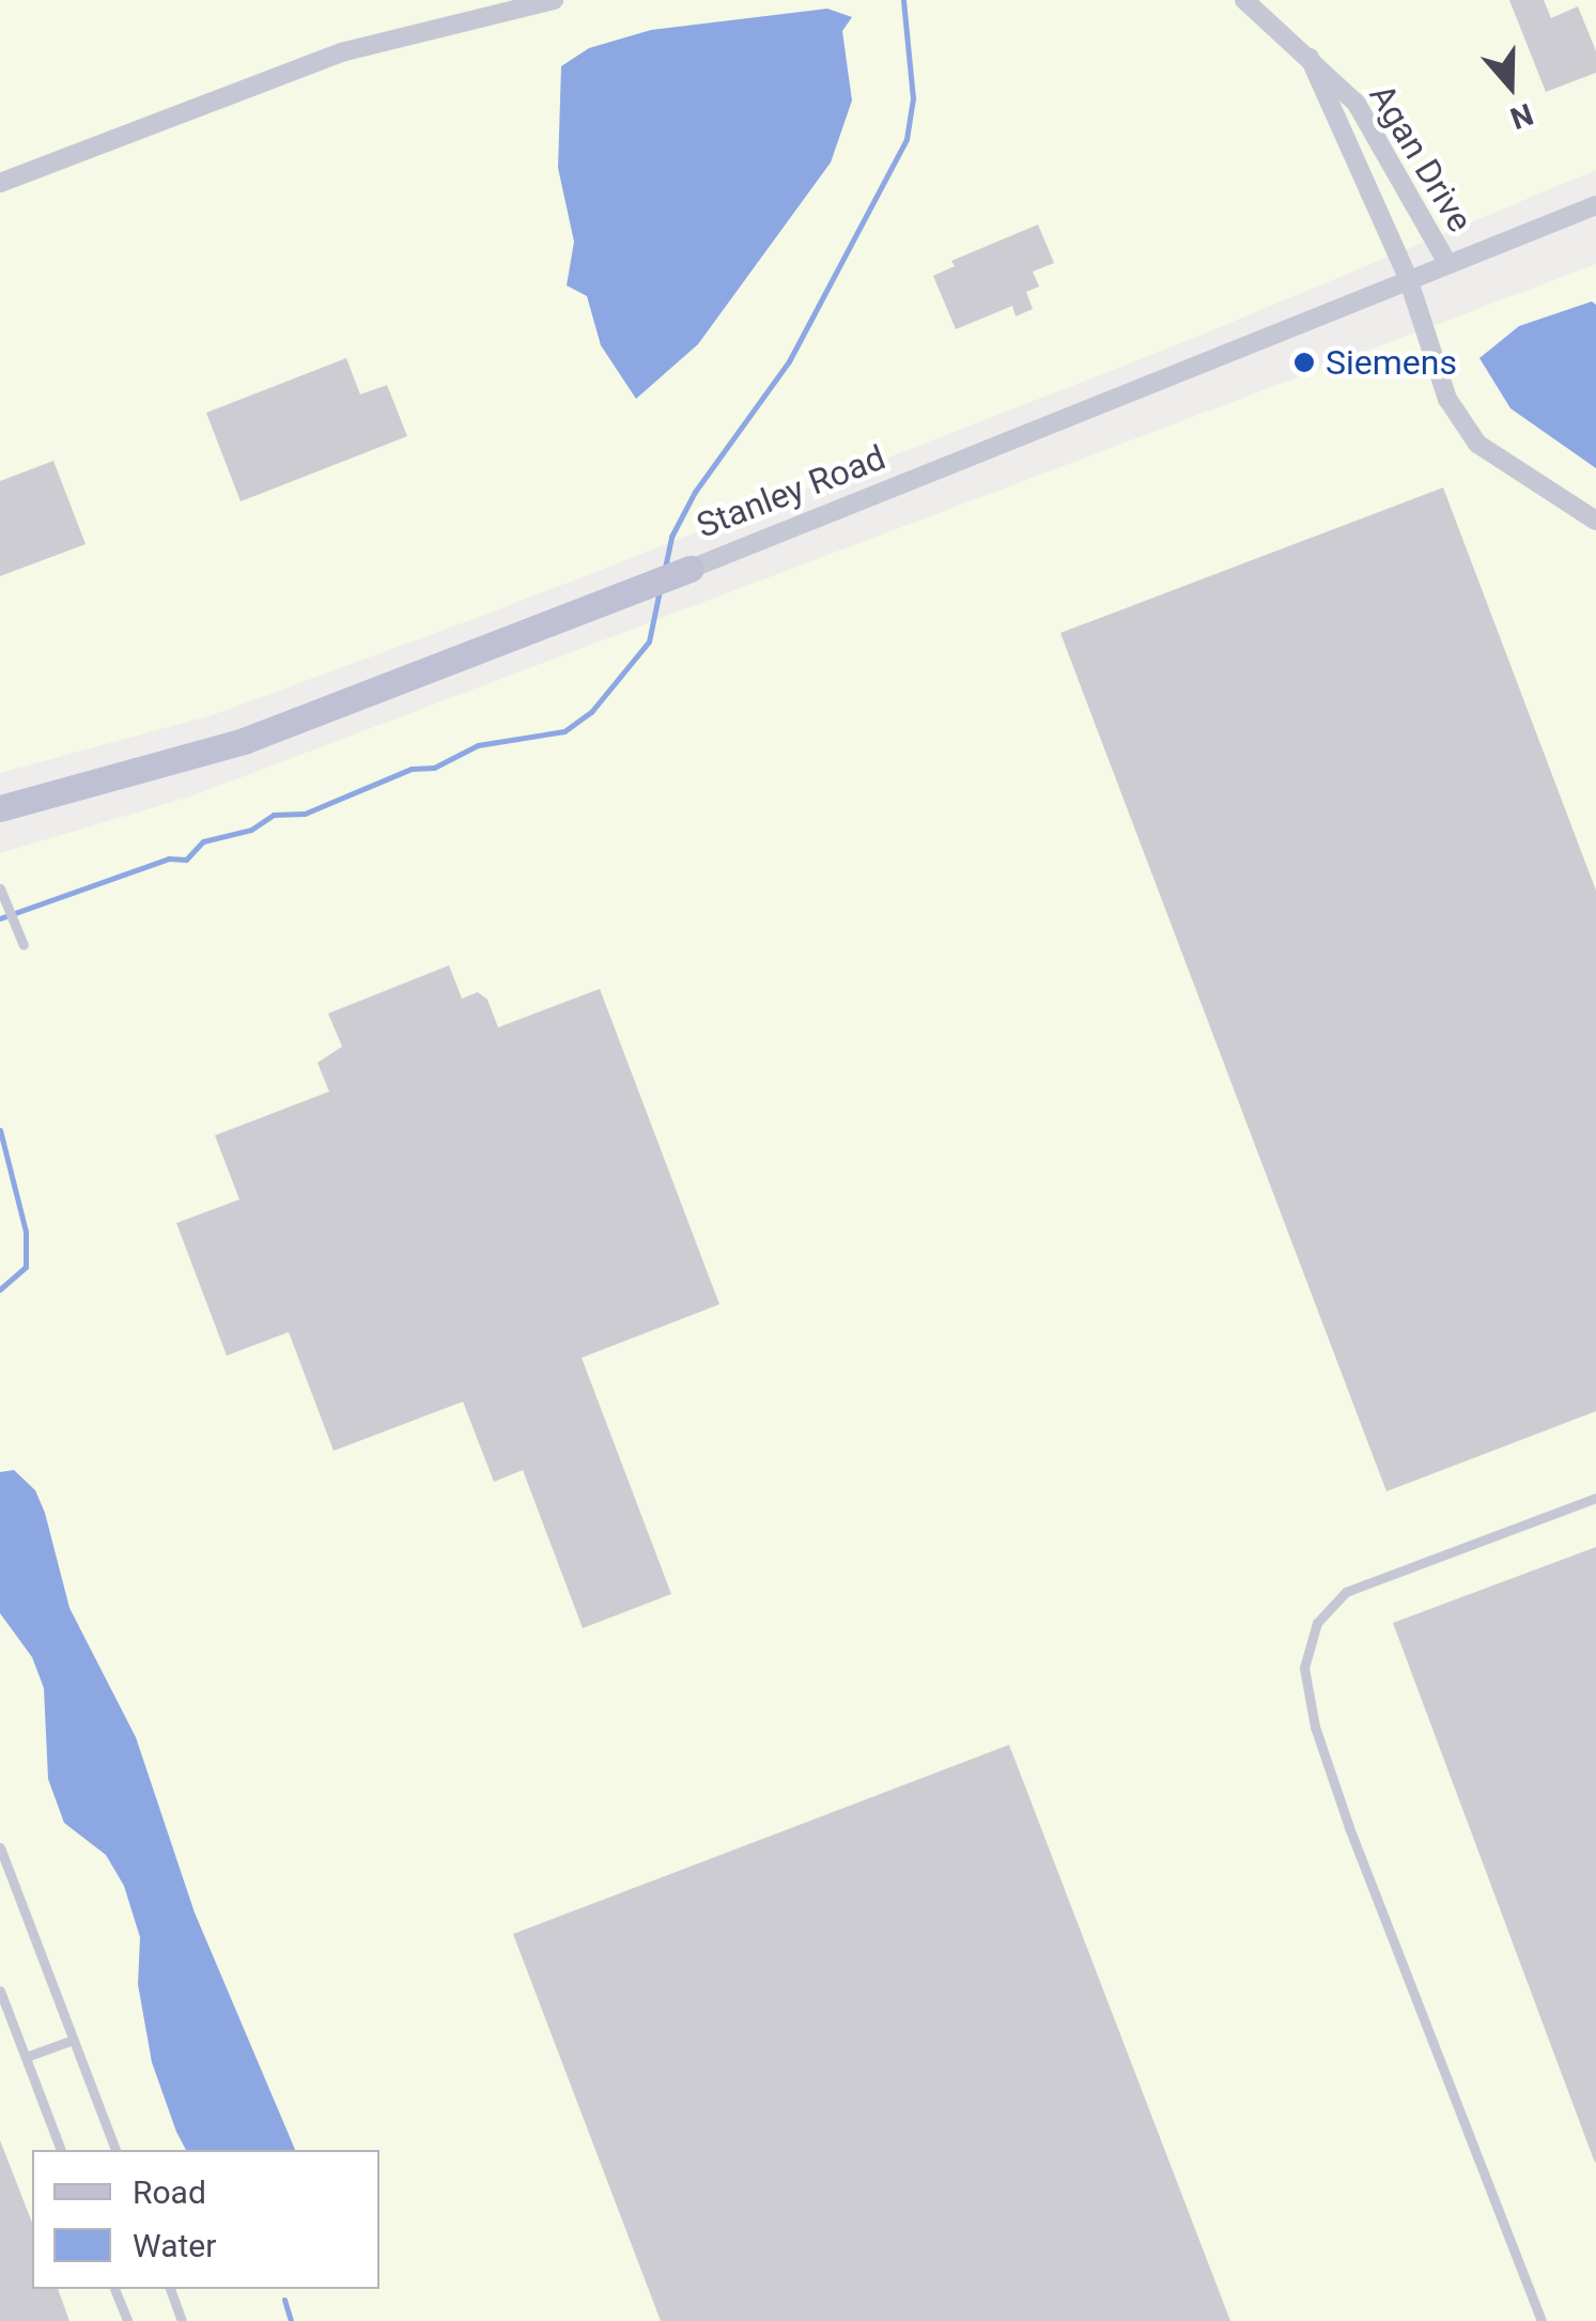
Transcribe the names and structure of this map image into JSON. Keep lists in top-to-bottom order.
{
  "streets": {
    "street": ["Agan Drive", "Stanley Road"]
  },
  "crossings": [
    ["Agan Drive", "Stanley Road"]
  ],
  "places": ["Siemens"],
  "legend": ["Road", "Water"],
  "north": "bottom"
}
